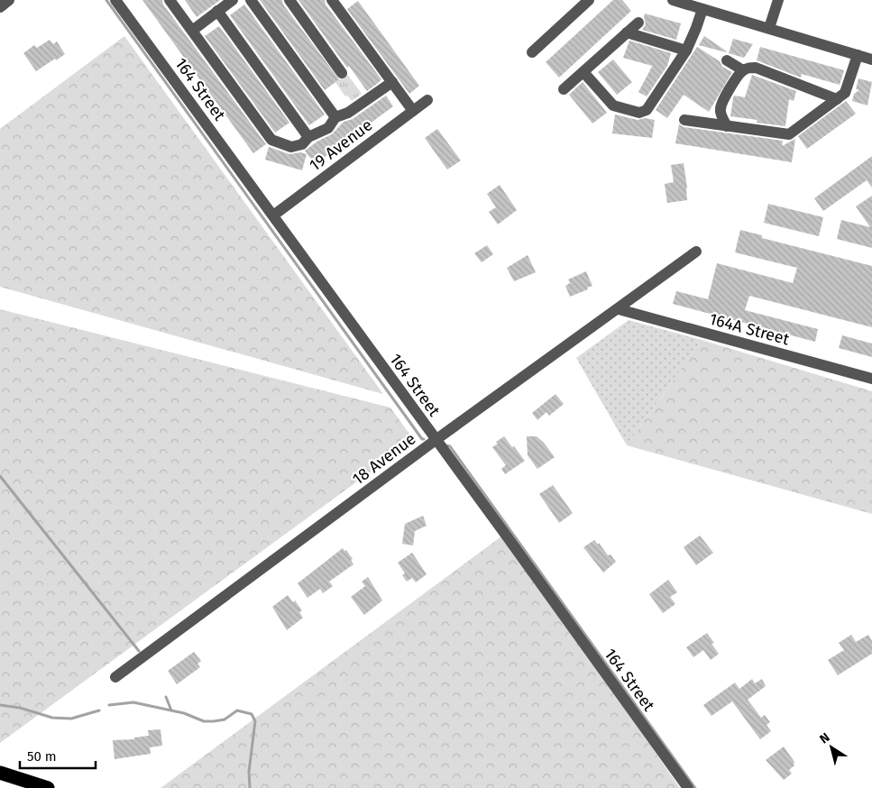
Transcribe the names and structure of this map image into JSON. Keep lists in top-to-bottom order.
{
  "streets": {
    "street": [
      "164 Street",
      "19 Avenue",
      "164A Street",
      "18 Avenue"
    ]
  },
  "crossings": [
    ["164 Street", "19 Avenue"],
    ["164 Street", "18 Avenue"],
    ["164A Street", "18 Avenue"]
  ],
  "scale_bar": "50 m",
  "north": "top left"
}
